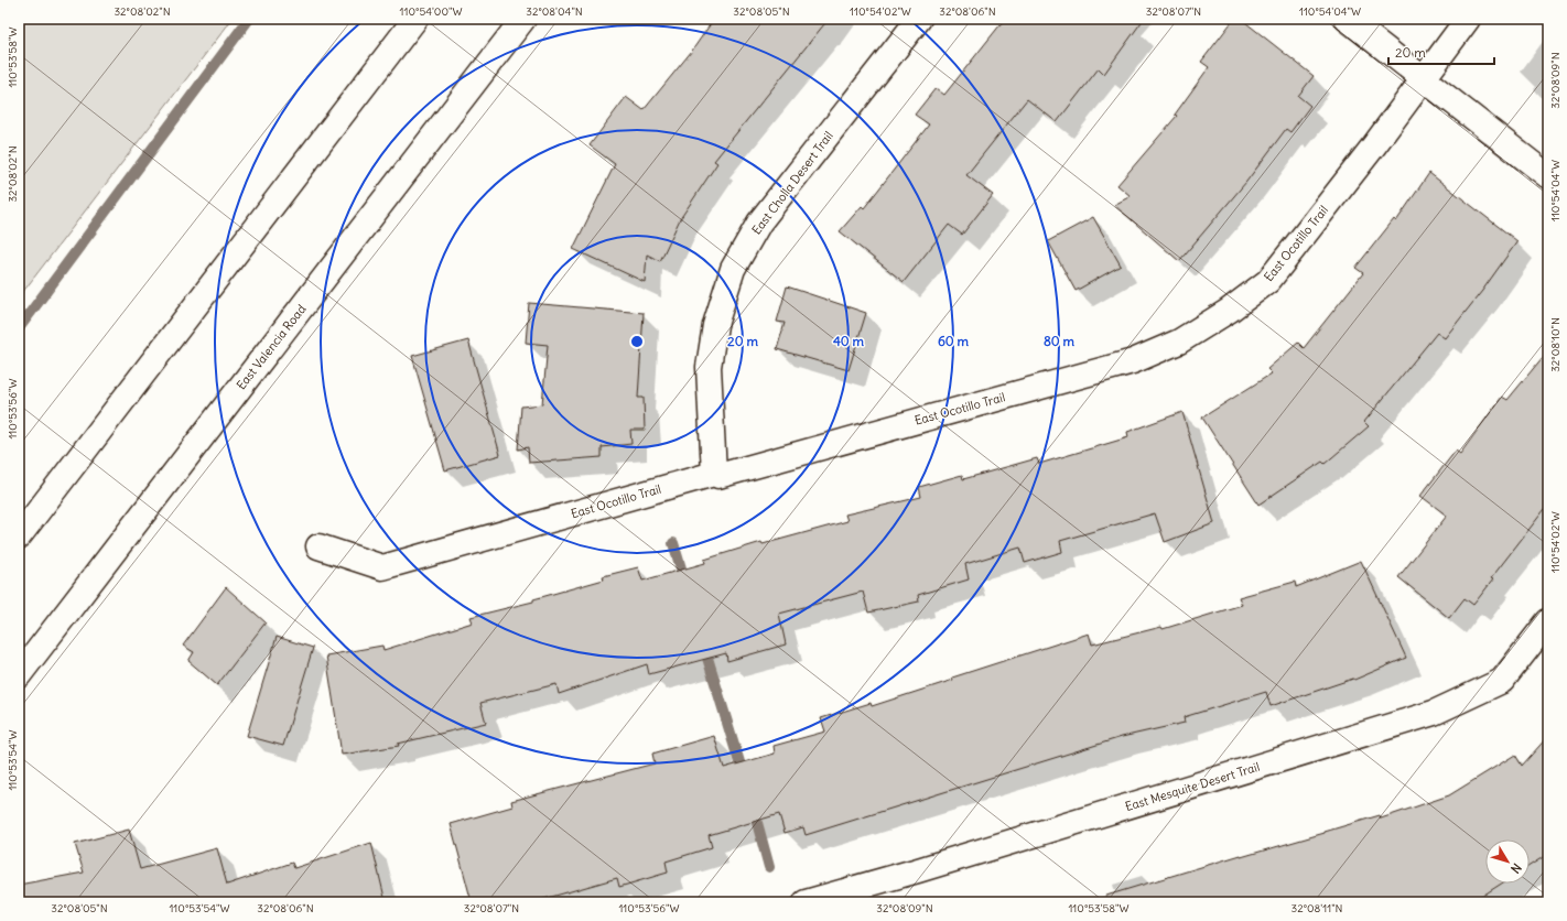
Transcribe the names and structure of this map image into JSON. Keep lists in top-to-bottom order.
{
  "streets": {
    "street": [
      "East Cholla Desert Trail",
      "East Ocotillo Trail",
      "East Valencia Road",
      "East Mesquite Desert Trail"
    ]
  },
  "crossings": [
    ["East Cholla Desert Trail", "East Ocotillo Trail"]
  ],
  "scale_bar": "20 m",
  "north": "bottom right",
  "coordinates": [
    "32°08'02\"N",
    "110°54'00\"W",
    "32°08'04\"N",
    "32°08'05\"N",
    "110°54'02\"W",
    "32°08'06\"N",
    "32°08'07\"N",
    "110°54'04\"W",
    "110°53'58\"W",
    "32°08'09\"N",
    "32°08'10\"N",
    "110°53'56\"W",
    "110°53'54\"W",
    "32°08'11\"N"
  ],
  "rings": [
    "20 m",
    "40 m",
    "60 m",
    "80 m"
  ]
}
